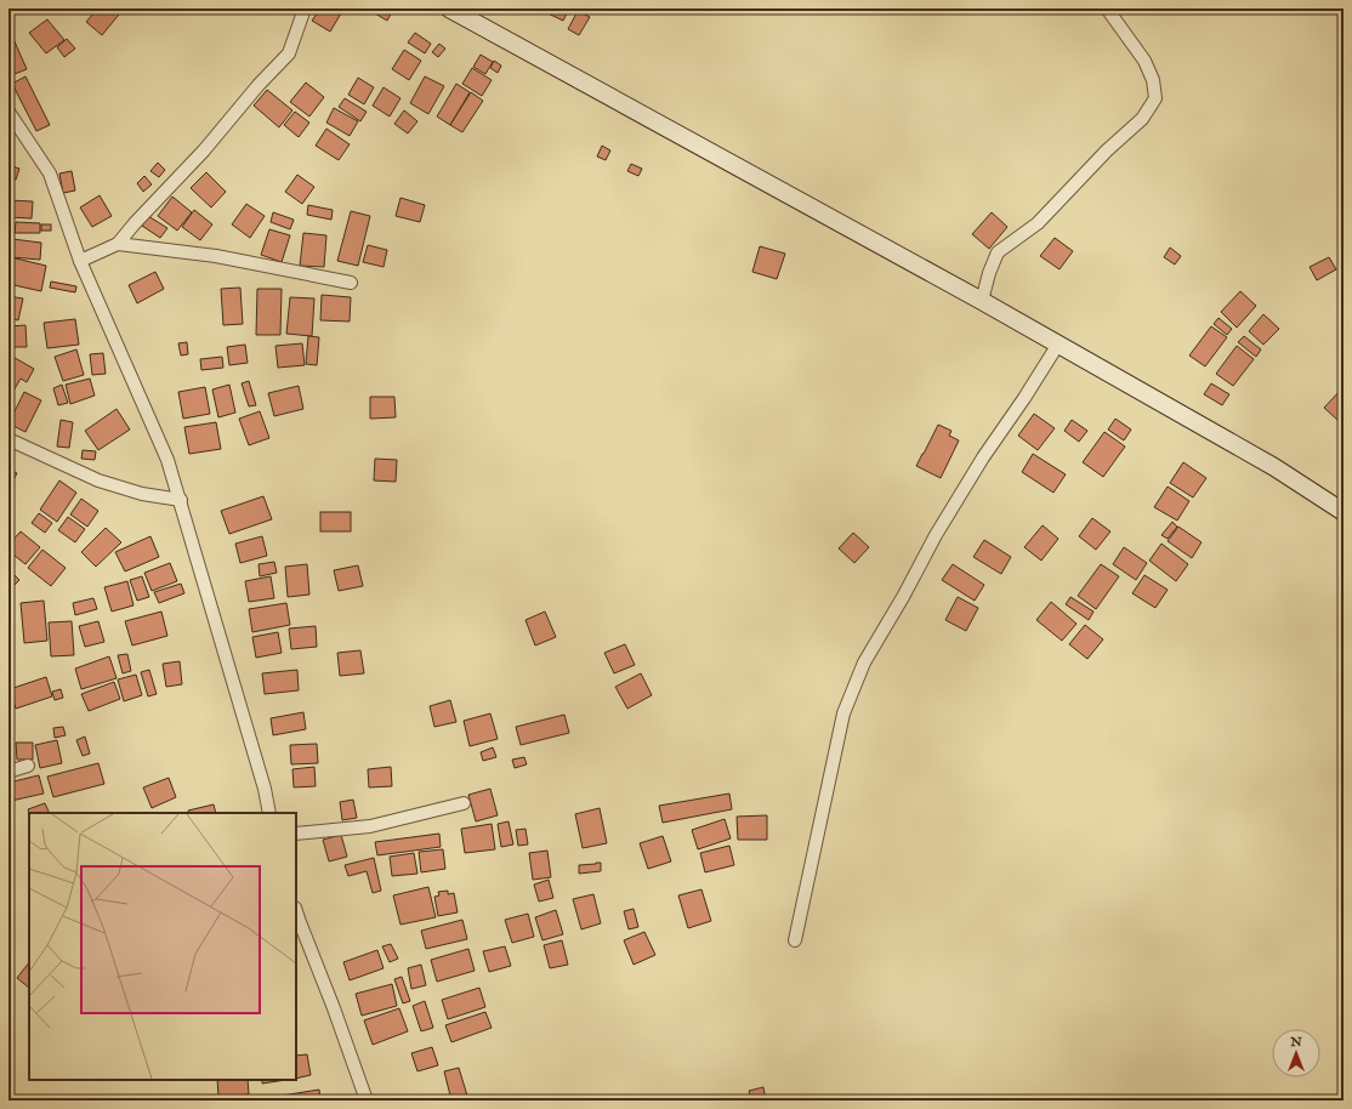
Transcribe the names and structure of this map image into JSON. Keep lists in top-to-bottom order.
{
  "north": "top"
}
